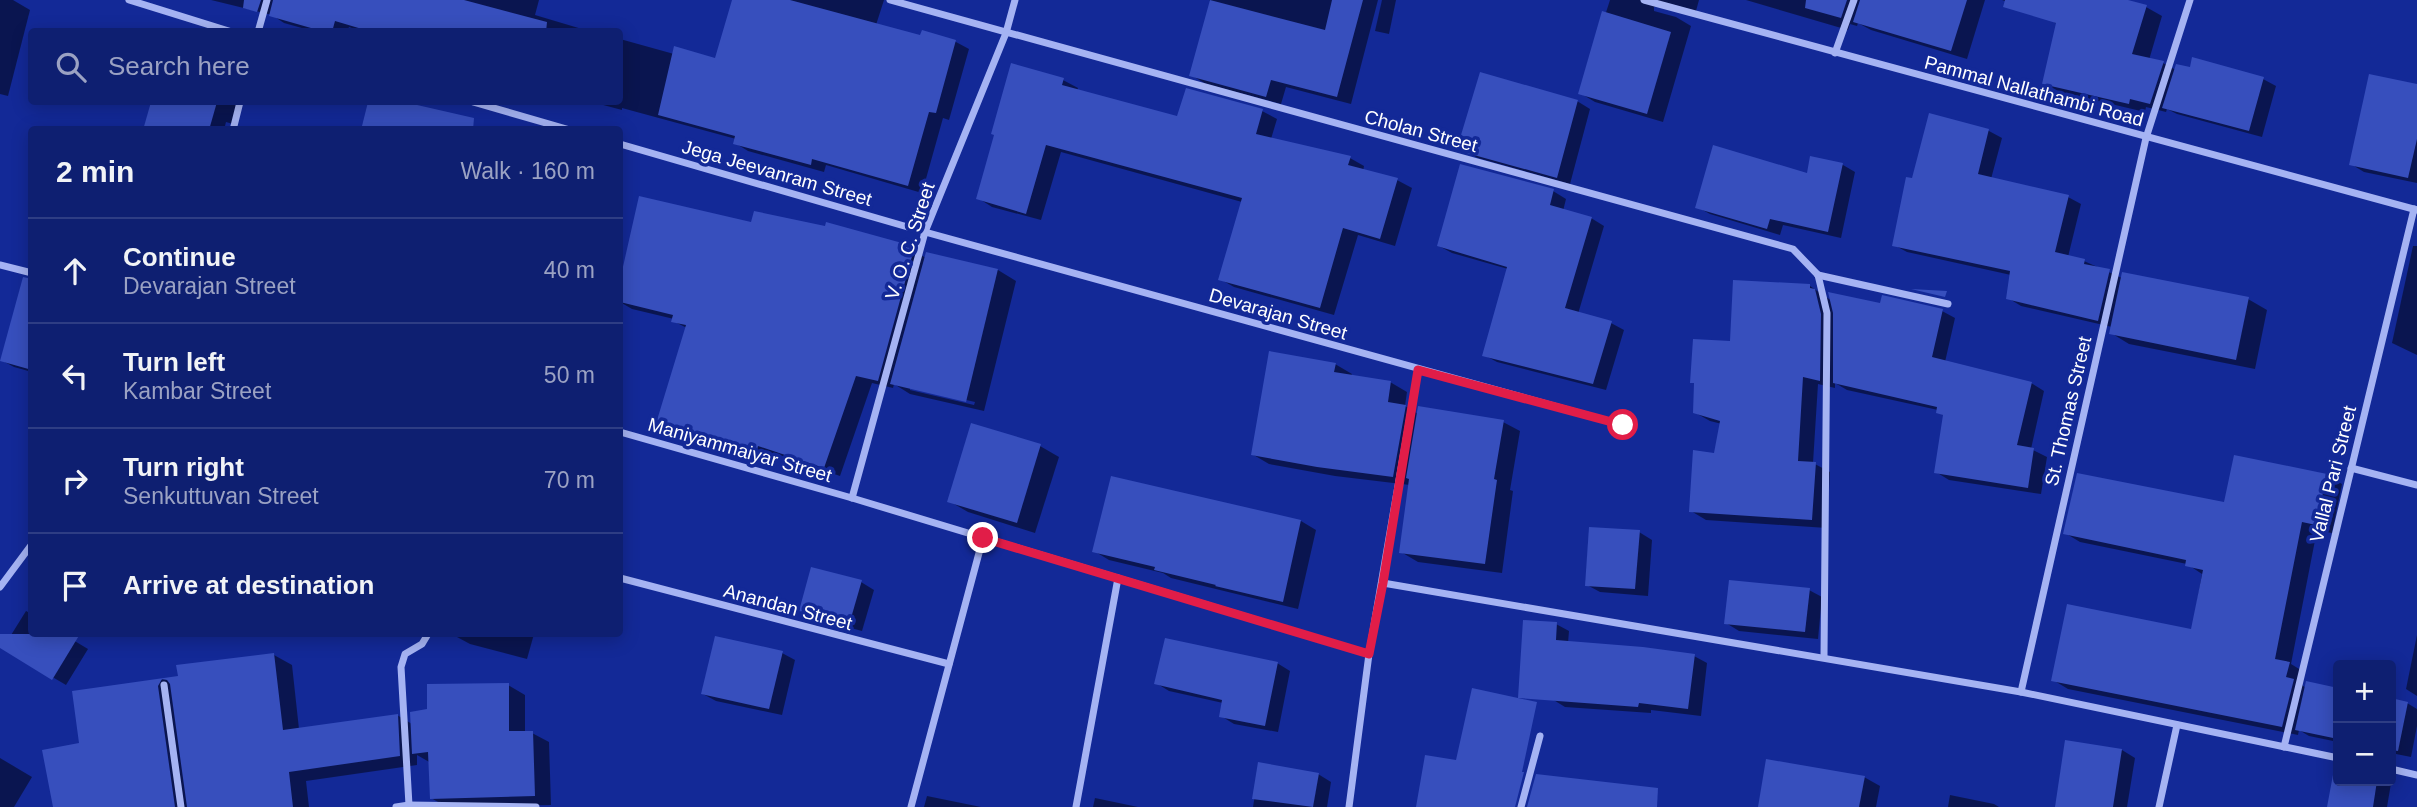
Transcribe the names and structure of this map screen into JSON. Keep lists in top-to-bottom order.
{
  "streets": {
    "street": [
      "Pammal Nallathambi Road",
      "Cholan Street",
      "Jega Jeevanram Street",
      "V. O. C. Street",
      "Devarajan Street",
      "St. Thomas Street",
      "Maniyammaiyar Street",
      "Vallal Pari Street",
      "Anandan Street"
    ]
  },
  "crossings": [
    ["Pammal Nallathambi Road", "St. Thomas Street"],
    ["Pammal Nallathambi Road", "Vallal Pari Street"],
    ["Cholan Street", "V. O. C. Street"],
    ["Jega Jeevanram Street", "V. O. C. Street"],
    ["Jega Jeevanram Street", "Devarajan Street"],
    ["V. O. C. Street", "Devarajan Street"],
    ["V. O. C. Street", "Maniyammaiyar Street"]
  ],
  "page": {
    "search": "Search here",
    "heading": ["2 min", "Walk · 160 m"],
    "list": [
      ["Continue", "Devarajan Street", "40 m"],
      ["Turn left", "Kambar Street", "50 m"],
      ["Turn right", "Senkuttuvan Street", "70 m"],
      "Arrive at destination"
    ],
    "map_buttons": ["+", "−"]
  }
}
